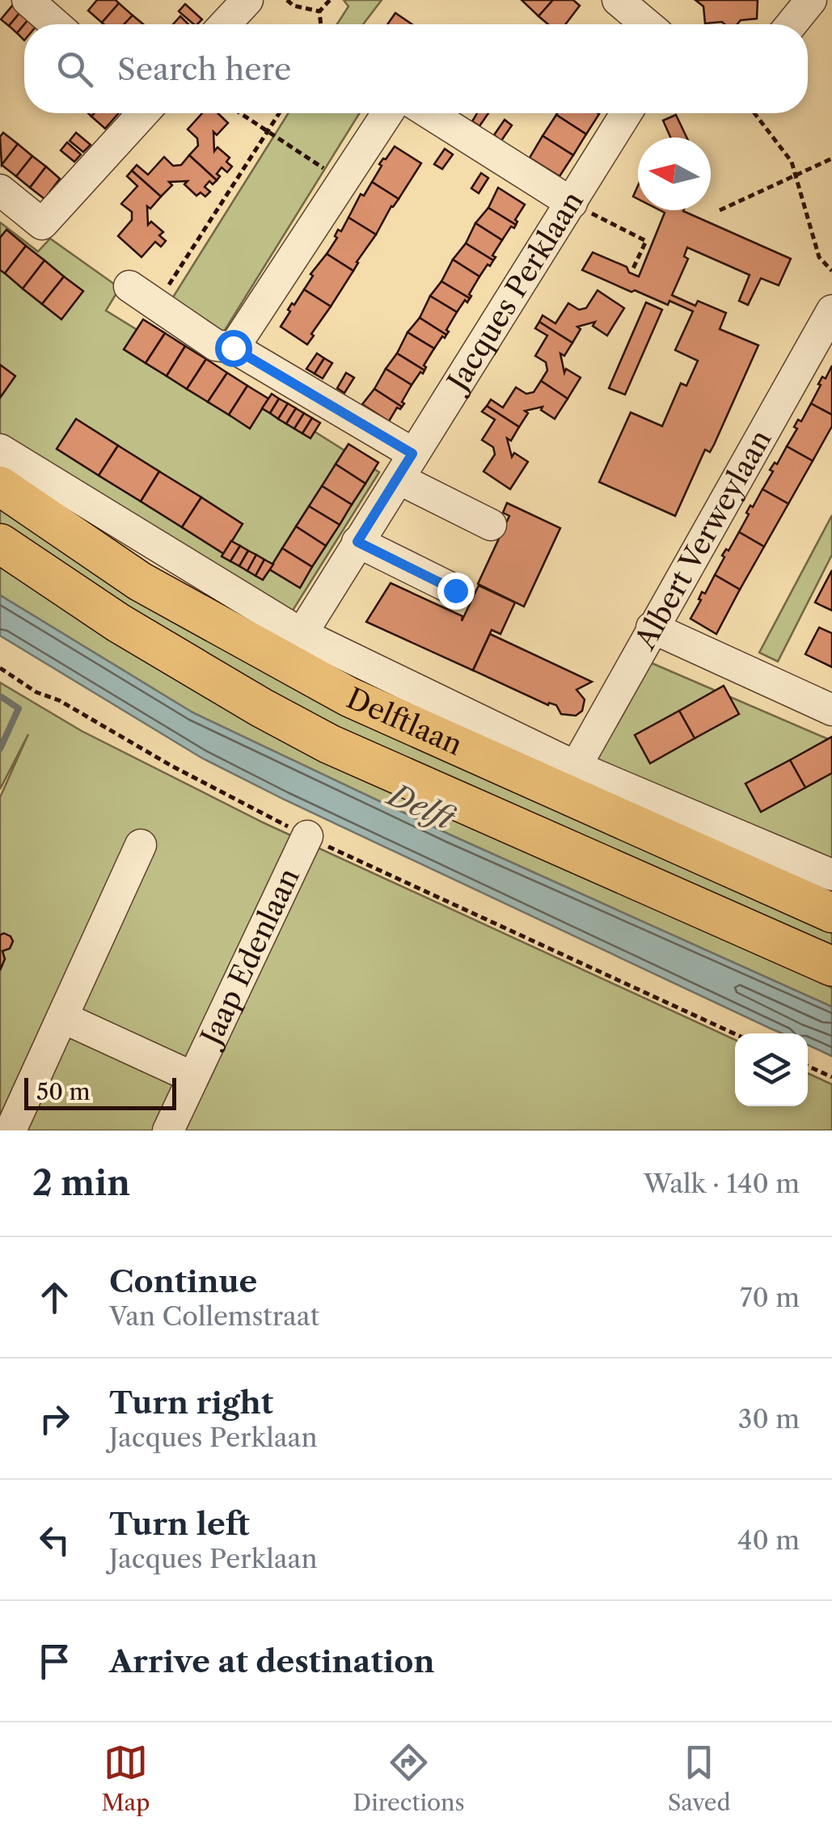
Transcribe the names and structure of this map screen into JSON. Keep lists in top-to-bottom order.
{
  "streets": {
    "main road": ["Delftlaan"],
    "street": ["Jacques Perklaan", "Albert Verweylaan", "Jaap Edenlaan"]
  },
  "crossings": [
    ["Jacques Perklaan", "Delftlaan"],
    ["Albert Verweylaan", "Delftlaan"]
  ],
  "water": ["Delft"],
  "scale_bar": "50 m",
  "north": "left",
  "page": {
    "search": "Search here",
    "scale": "50 m",
    "heading": ["2 min", "Walk · 140 m"],
    "list": [
      ["Continue", "Van Collemstraat", "70 m"],
      ["Turn right", "Jacques Perklaan", "30 m"],
      ["Turn left", "Jacques Perklaan", "40 m"],
      "Arrive at destination"
    ],
    "nav": ["Map", "Directions", "Saved"]
  }
}
